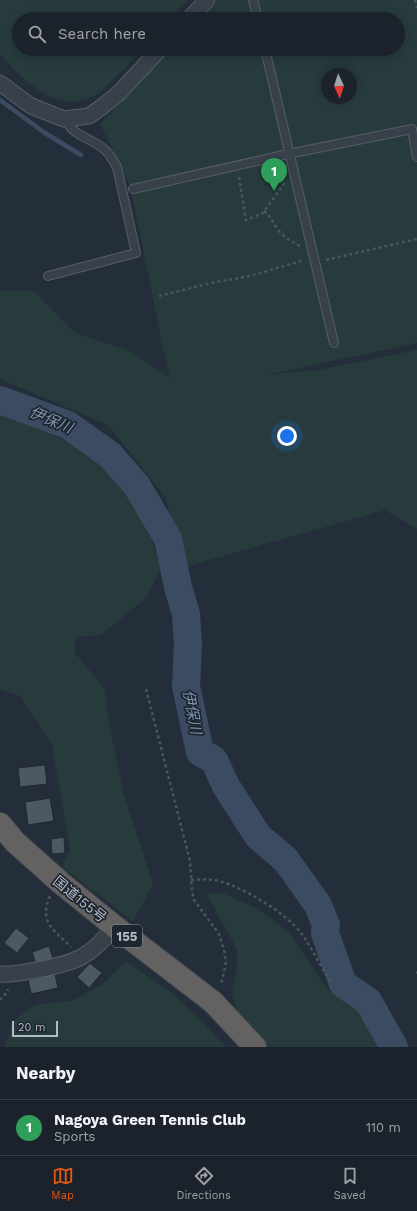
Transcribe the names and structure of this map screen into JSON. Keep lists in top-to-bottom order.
{
  "streets": {
    "highway": ["国道155号", "155"]
  },
  "water": ["伊保川"],
  "scale_bar": "20 m",
  "north": "bottom",
  "page": {
    "search": "Search here",
    "pins": "1",
    "scale": "20 m",
    "heading": "Nearby",
    "list": [
      {
        "mark": "1",
        "name": "Nagoya Green Tennis Club",
        "note": "Sports",
        "value": "110 m"
      }
    ],
    "nav": ["Map", "Directions", "Saved"]
  }
}
